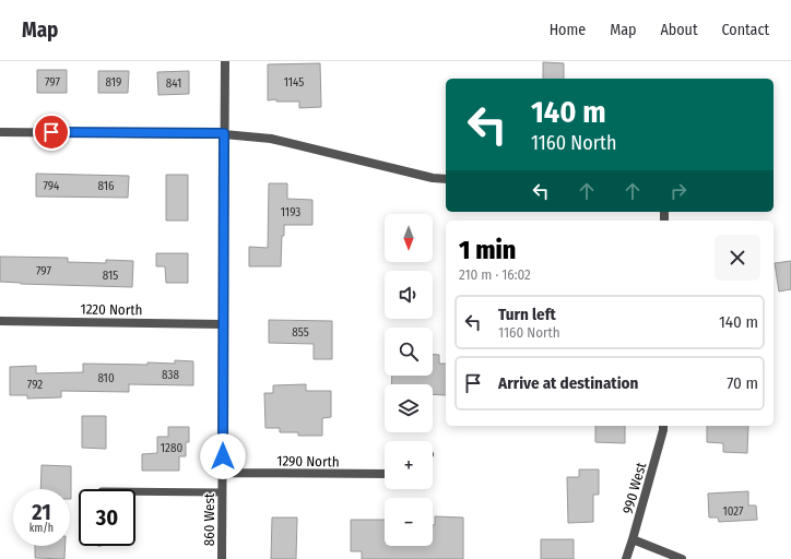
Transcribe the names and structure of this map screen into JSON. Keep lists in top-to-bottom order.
{
  "streets": {
    "street": [
      "1220 North",
      "1290 North",
      "990 West",
      "860 West"
    ]
  },
  "crossings": [
    ["1220 North", "860 West"],
    ["1290 North", "860 West"]
  ],
  "house_numbers": [
    "797",
    "819",
    "1145",
    "841",
    "794",
    "816",
    "1193",
    "797",
    "815",
    "855",
    "838",
    "810",
    "792",
    "1280",
    "1027"
  ],
  "north": "bottom",
  "page": {
    "header": "Map",
    "nav": [
      "Home",
      "Map",
      "About",
      "Contact"
    ],
    "turn": ["140 m", "1160 North"],
    "map_buttons": ["+", "−"],
    "heading": ["1 min", "210 m · 16:02"],
    "list": [
      {
        "name": "Turn left",
        "note": "1160 North",
        "value": "140 m"
      },
      {
        "name": "Arrive at destination",
        "value": "70 m"
      }
    ],
    "speed": "21 km/h",
    "limit": "30"
  }
}
